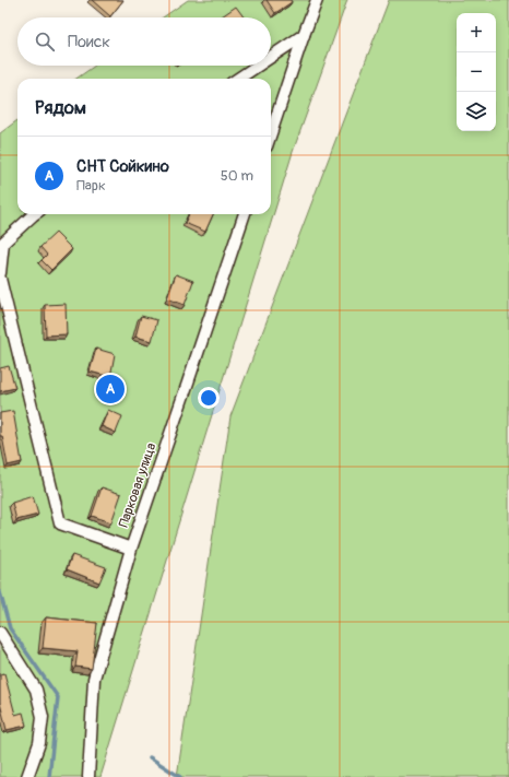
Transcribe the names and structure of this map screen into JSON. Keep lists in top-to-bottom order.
{
  "streets": {
    "street": ["Парковая улица"]
  },
  "page": {
    "map_buttons": ["+", "−"],
    "search": "Поиск",
    "heading": "Рядом",
    "list": [
      {
        "mark": "A",
        "name": "СНТ Сойкино",
        "note": "Парк",
        "value": "50 m"
      }
    ],
    "pins": "A"
  }
}
